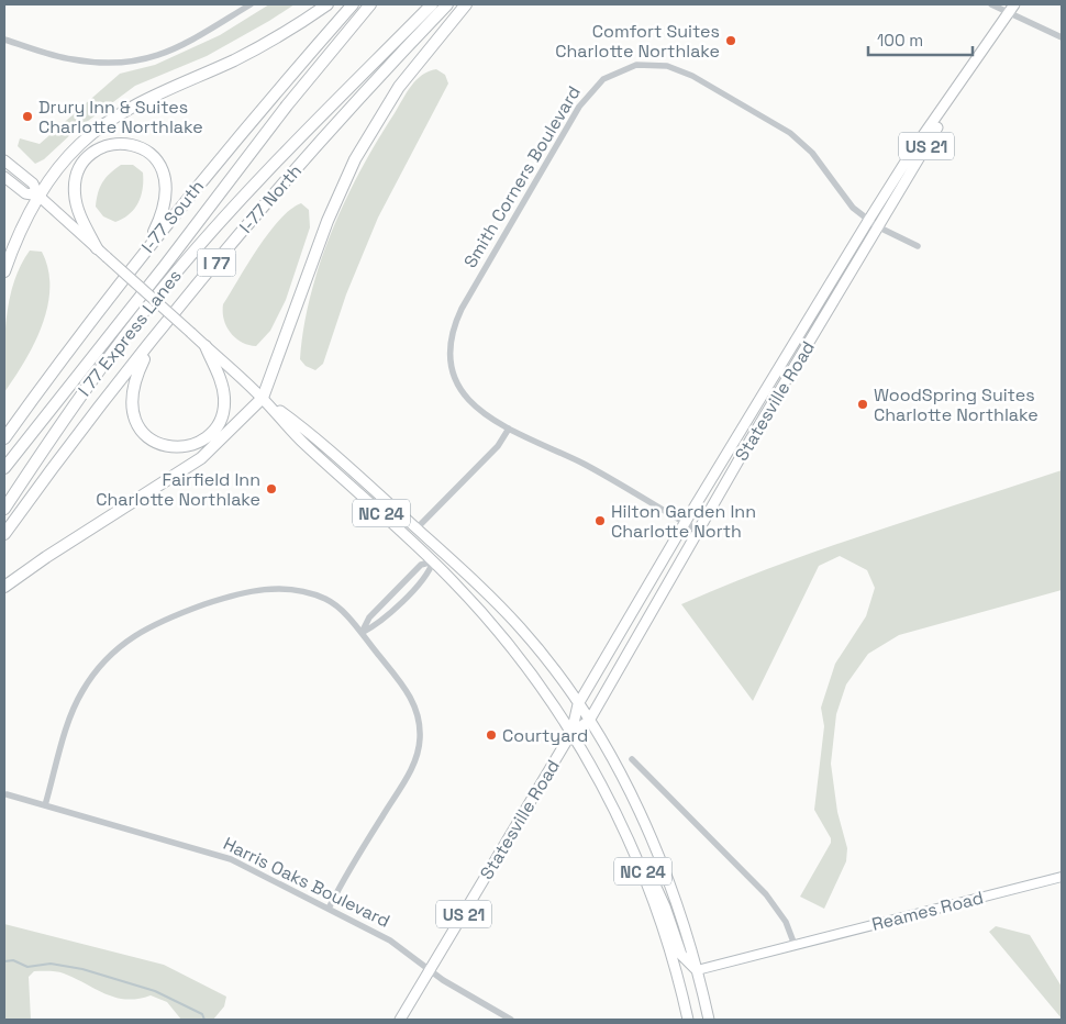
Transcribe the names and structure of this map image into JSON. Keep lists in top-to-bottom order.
{
  "streets": {
    "highway": [
      "I-77 North",
      "I-77 South",
      "I 77",
      "I 77 Express Lanes"
    ],
    "main road": [
      "US 21",
      "Statesville Road",
      "NC 24",
      "Reames Road"
    ],
    "street": ["Smith Corners Boulevard", "Harris Oaks Boulevard"]
  },
  "crossings": [
    ["Smith Corners Boulevard", "Statesville Road"],
    ["Statesville Road", "NC 24"],
    ["Statesville Road", "Harris Oaks Boulevard"],
    ["NC 24", "Reames Road"]
  ],
  "places": [
    "Comfort Suites Charlotte Northlake",
    "Drury Inn & Suites Charlotte Northlake",
    "WoodSpring Suites Charlotte Northlake",
    "Fairfield Inn Charlotte Northlake",
    "Hilton Garden Inn Charlotte North",
    "Courtyard"
  ],
  "scale_bar": "100 m"
}
